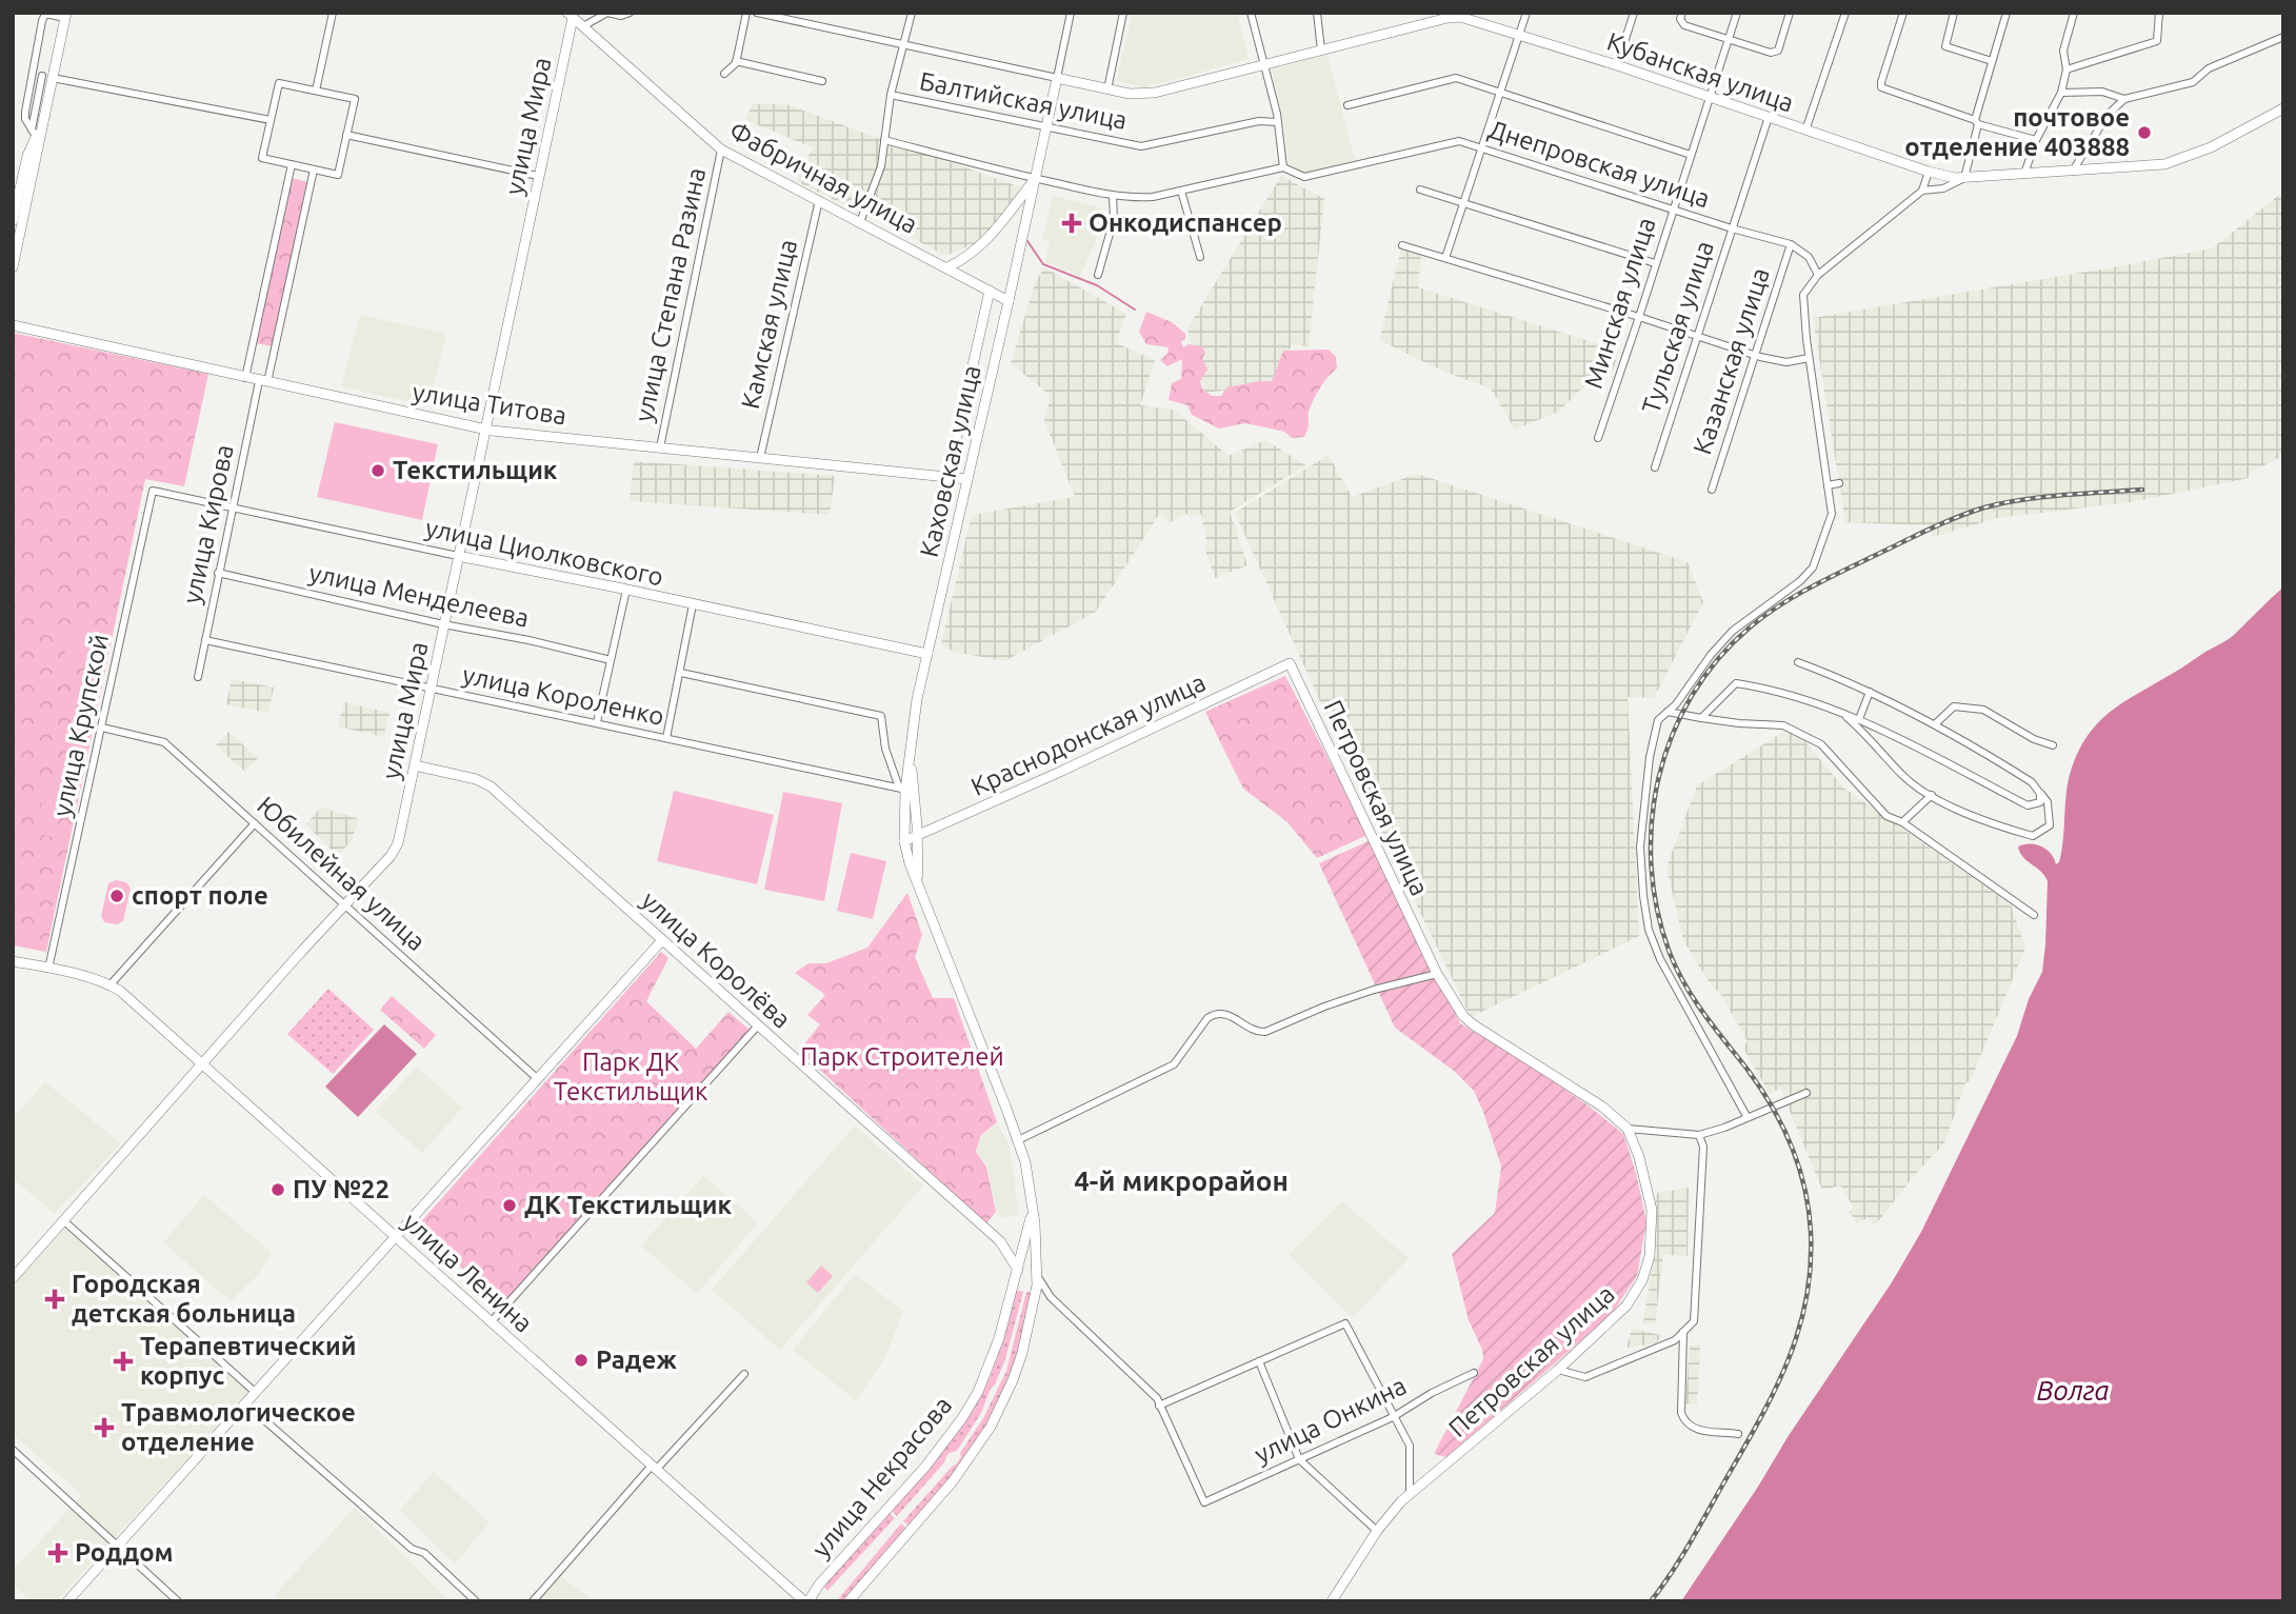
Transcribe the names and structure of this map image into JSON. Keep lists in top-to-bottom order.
{
  "streets": {
    "street": [
      "Кубанская улица",
      "Балтийская улица",
      "улица Мира",
      "Днепровская улица",
      "Фабричная улица",
      "улица Степана Разина",
      "Минская улица",
      "Камская улица",
      "Тульская улица",
      "Казанская улица",
      "улица Титова",
      "Каховская улица",
      "улица Кирова",
      "улица Циолковского",
      "улица Менделеева",
      "улица Короленко",
      "улица Крупской",
      "Краснодонская улица",
      "Петровская улица",
      "Юбилейная улица",
      "улица Королёва",
      "улица Ленина",
      "улица Онкина",
      "улица Некрасова"
    ]
  },
  "crossings": [
    ["Кубанская улица", "Минская улица"],
    ["Кубанская улица", "Тульская улица"],
    ["улица Мира", "Фабричная улица"],
    ["улица Мира", "улица Титова"],
    ["улица Мира", "улица Циолковского"],
    ["улица Мира", "улица Менделеева"],
    ["улица Мира", "улица Короленко"],
    ["улица Мира", "Юбилейная улица"],
    ["улица Мира", "улица Королёва"],
    ["улица Мира", "улица Ленина"],
    ["Днепровская улица", "Минская улица"],
    ["Днепровская улица", "Тульская улица"],
    ["Днепровская улица", "Казанская улица"],
    ["Днепровская улица", "Каховская улица"],
    ["Фабричная улица", "улица Степана Разина"],
    ["Фабричная улица", "Камская улица"],
    ["Фабричная улица", "Каховская улица"],
    ["улица Степана Разина", "улица Титова"],
    ["Камская улица", "улица Титова"],
    ["улица Титова", "Каховская улица"],
    ["улица Титова", "улица Кирова"],
    ["Каховская улица", "улица Циолковского"],
    ["Каховская улица", "улица Короленко"],
    ["Каховская улица", "Краснодонская улица"],
    ["Каховская улица", "улица Некрасова"],
    ["улица Кирова", "улица Циолковского"],
    ["улица Кирова", "улица Менделеева"],
    ["улица Кирова", "улица Короленко"],
    ["улица Циолковского", "улица Крупской"],
    ["улица Крупской", "Юбилейная улица"],
    ["улица Крупской", "улица Ленина"],
    ["Краснодонская улица", "Петровская улица"],
    ["Краснодонская улица", "улица Некрасова"],
    ["улица Королёва", "улица Некрасова"],
    ["улица Ленина", "улица Некрасова"]
  ],
  "districts": ["4-й микрорайон"],
  "water": ["Волга"],
  "parks": ["Парк Строителей", "Парк ДК Текстильщик"],
  "places": {
    "other": [
      "почтовое отделение 403888",
      "Текстильщик",
      "спорт поле",
      "ПУ №22",
      "ДК Текстильщик",
      "Радеж"
    ],
    "health": [
      "Онкодиспансер",
      "Городская детская больница",
      "Терапевтический корпус",
      "Травмологическое отделение",
      "Роддом"
    ]
  }
}
